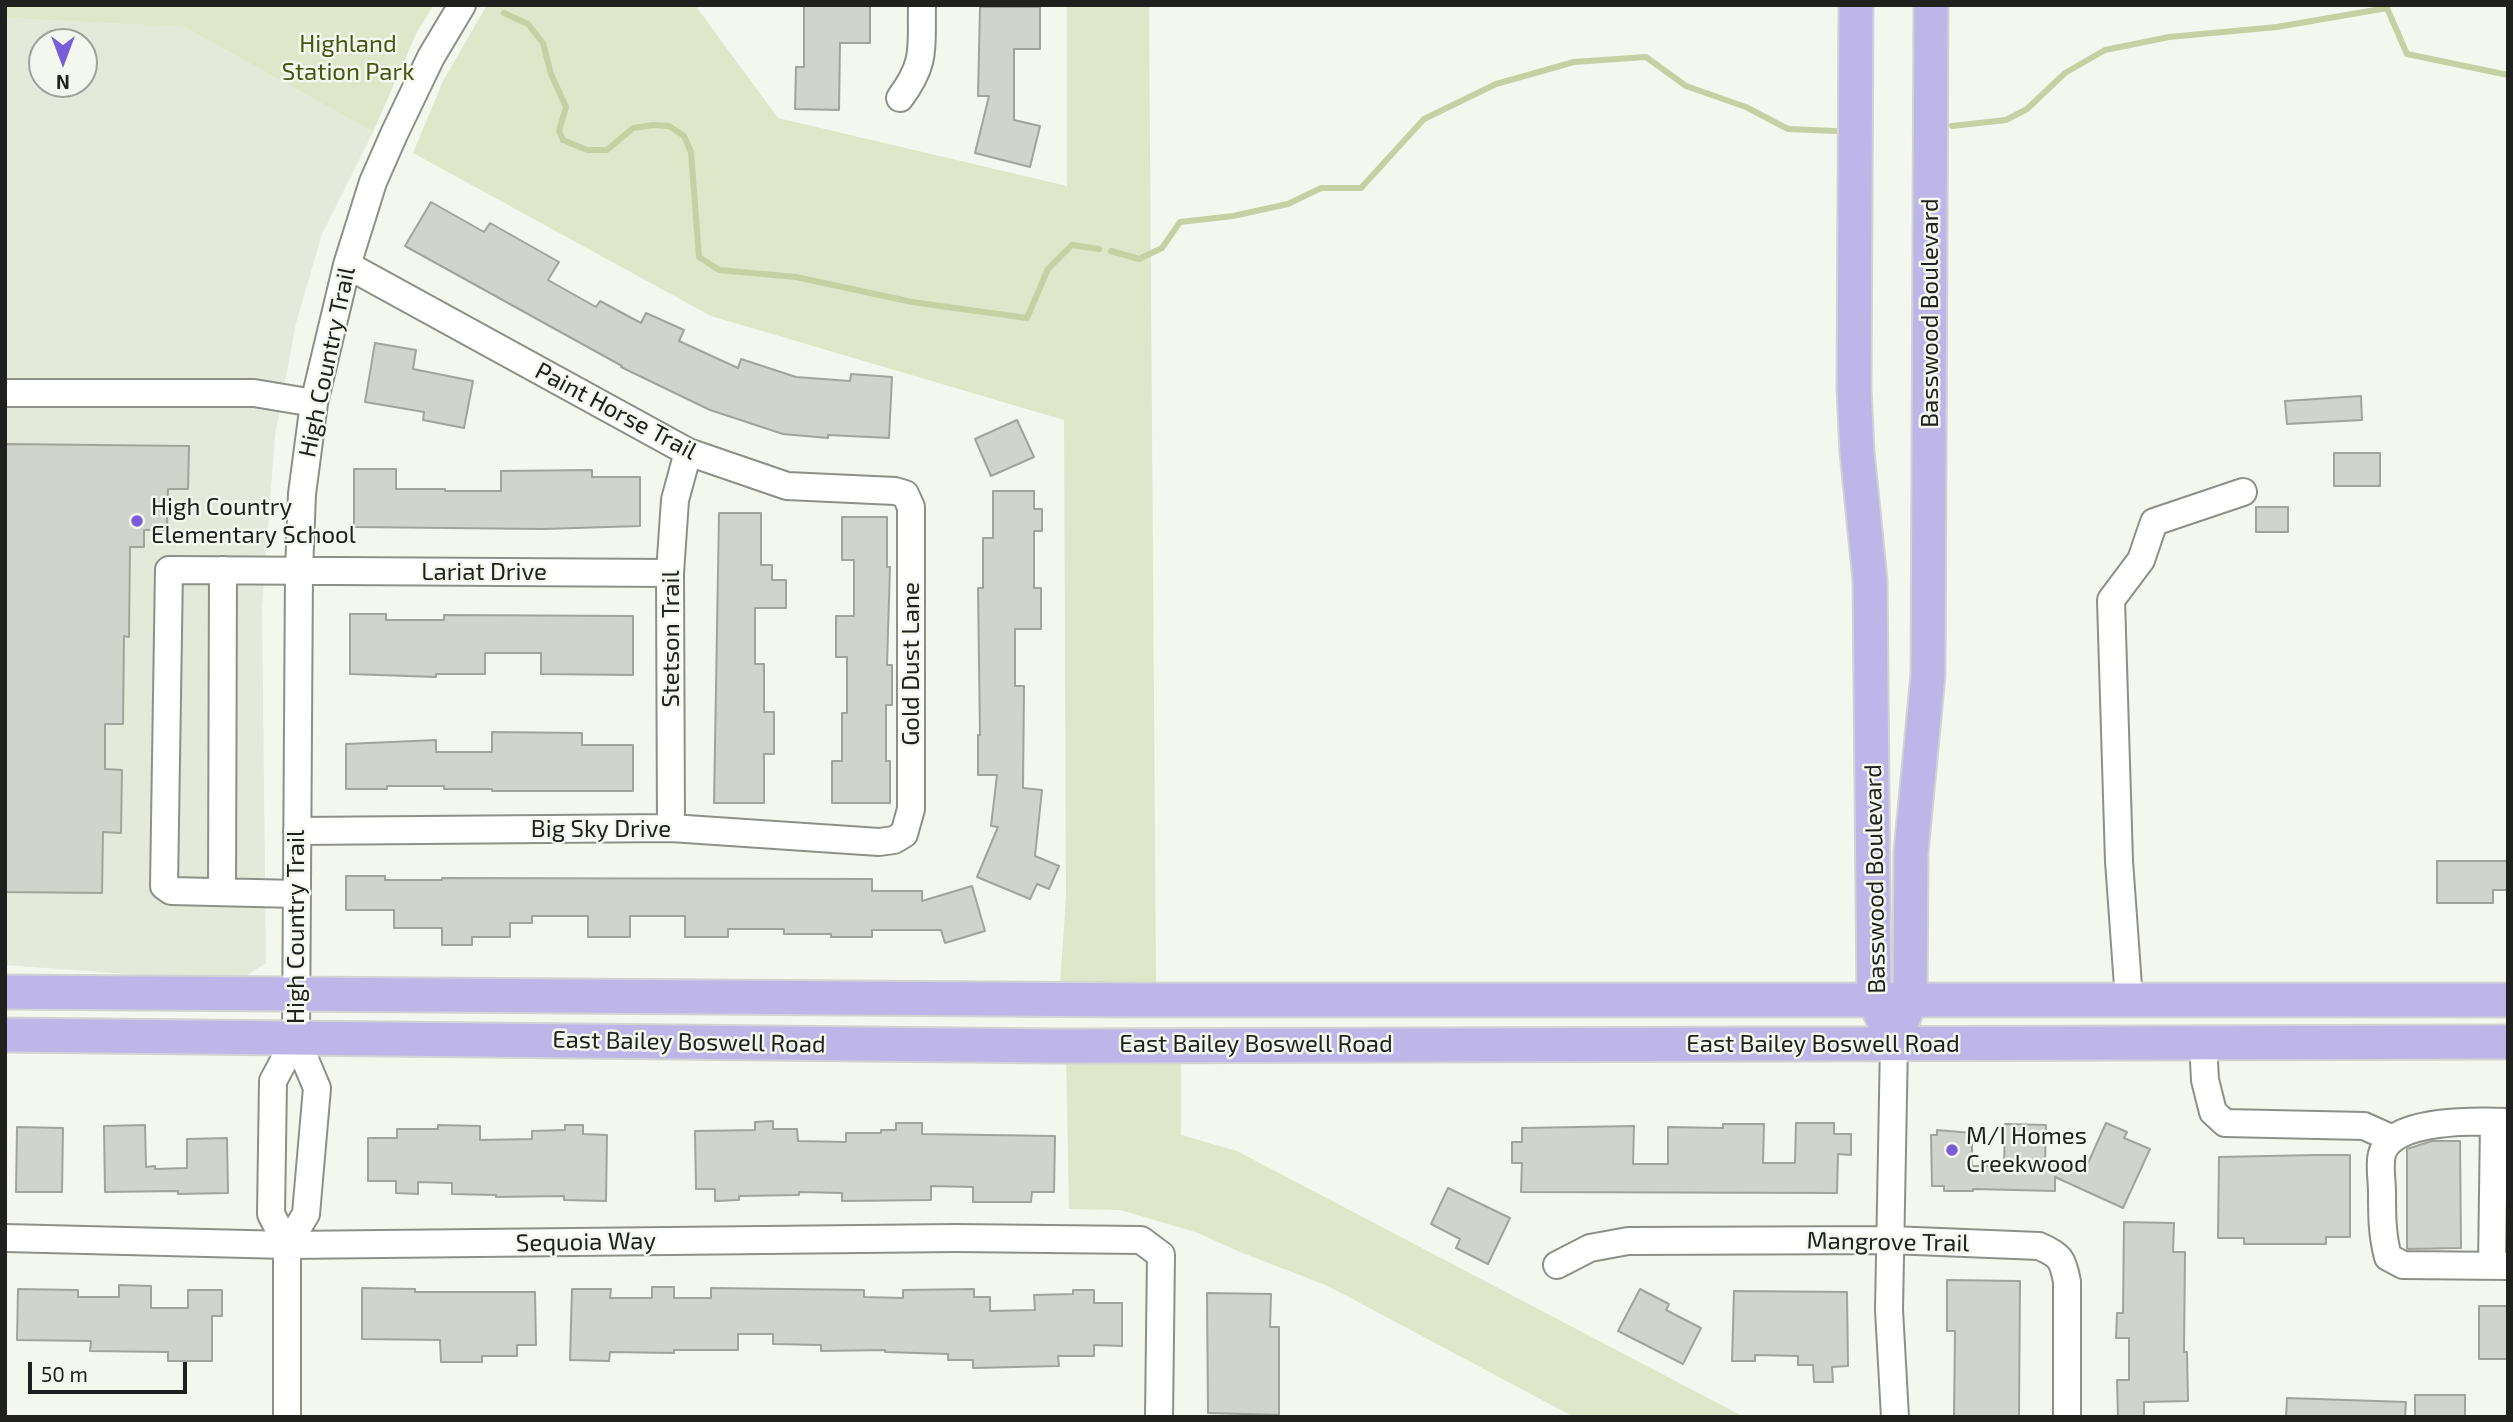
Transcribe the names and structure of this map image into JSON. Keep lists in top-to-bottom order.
{
  "streets": {
    "main road": ["Basswood Boulevard", "East Bailey Boswell Road"],
    "street": [
      "High Country Trail",
      "Paint Horse Trail",
      "Lariat Drive",
      "Stetson Trail",
      "Gold Dust Lane",
      "Big Sky Drive",
      "Sequoia Way",
      "Mangrove Trail"
    ]
  },
  "crossings": [
    ["Basswood Boulevard", "East Bailey Boswell Road"],
    ["High Country Trail", "Paint Horse Trail"],
    ["High Country Trail", "Lariat Drive"],
    ["High Country Trail", "Big Sky Drive"],
    ["High Country Trail", "East Bailey Boswell Road"],
    ["Paint Horse Trail", "Stetson Trail"],
    ["Paint Horse Trail", "Gold Dust Lane"],
    ["Lariat Drive", "Stetson Trail"],
    ["Stetson Trail", "Big Sky Drive"],
    ["Gold Dust Lane", "Big Sky Drive"]
  ],
  "parks": ["Highland Station Park"],
  "places": ["High Country Elementary School", "M/I Homes Creekwood"],
  "scale_bar": "50 m",
  "north": "bottom"
}
